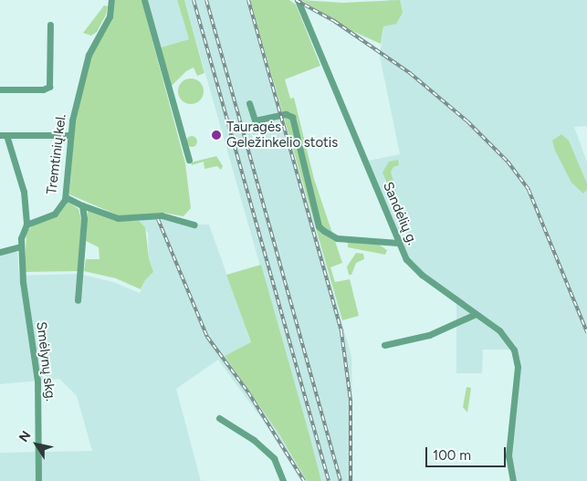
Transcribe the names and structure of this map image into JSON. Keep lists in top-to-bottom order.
{
  "streets": {
    "street": ["Tremtinių kel.", "Sandėlių g.", "Smėlynų skg."]
  },
  "places": ["Tauragės Geležinkelio stotis"],
  "scale_bar": "100 m",
  "north": "top left"
}
